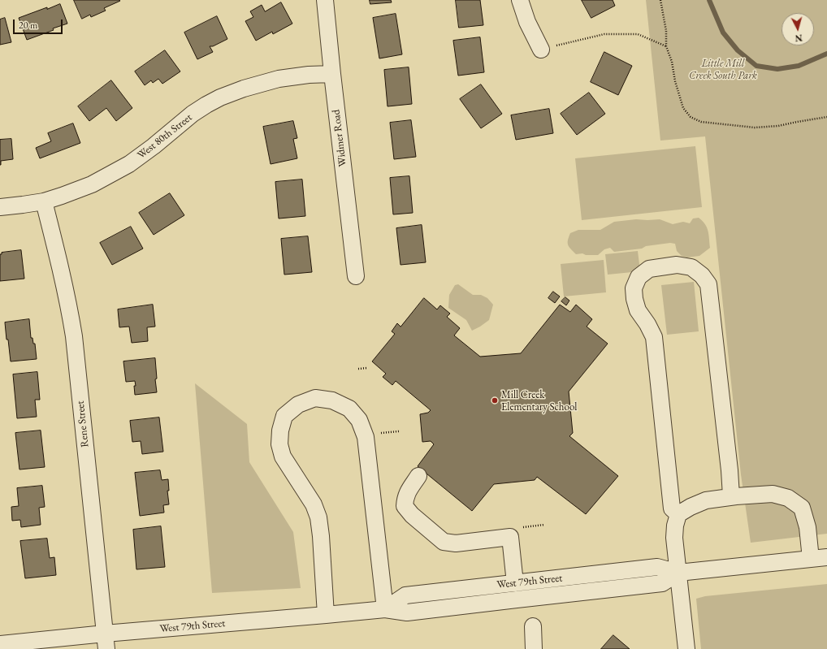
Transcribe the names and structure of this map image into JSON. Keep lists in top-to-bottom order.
{
  "streets": {
    "street": [
      "West 80th Street",
      "Widmer Road",
      "Rene Street",
      "West 79th Street"
    ]
  },
  "crossings": [
    ["West 80th Street", "Widmer Road"],
    ["West 80th Street", "Rene Street"],
    ["Rene Street", "West 79th Street"]
  ],
  "parks": ["Little Mill Creek South Park"],
  "places": ["Mill Creek Elementary School"],
  "scale_bar": "20 m",
  "north": "bottom"
}
